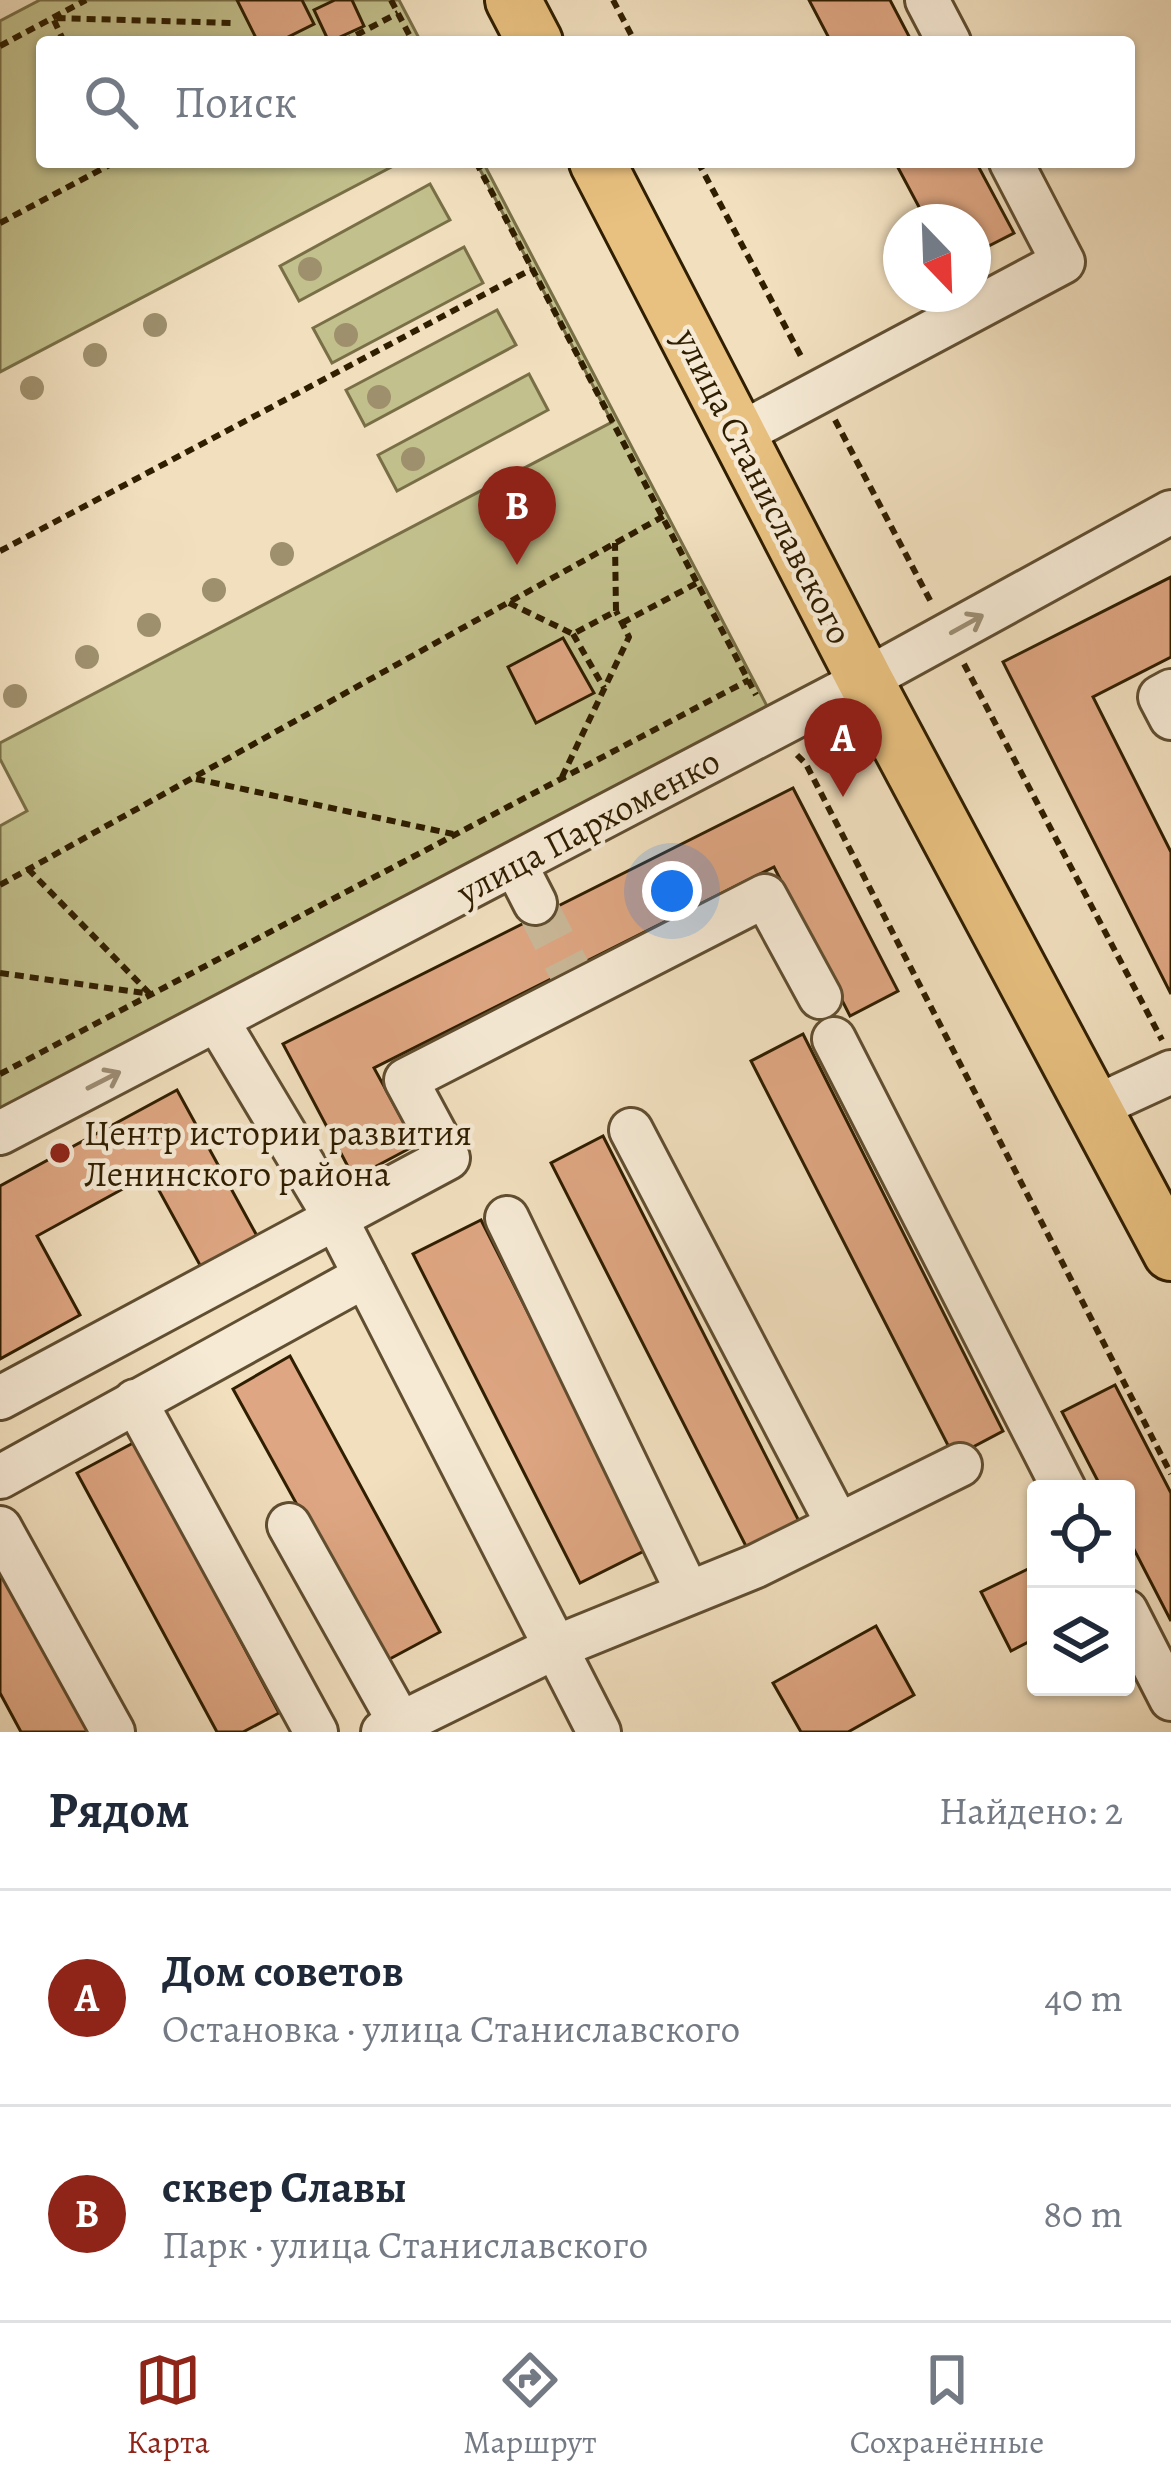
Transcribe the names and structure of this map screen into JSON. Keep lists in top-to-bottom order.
{
  "streets": {
    "main road": ["улица Станиславского"],
    "street": ["улица Пархоменко"]
  },
  "crossings": [
    ["улица Станиславского", "улица Пархоменко"]
  ],
  "places": ["Центр истории развития Ленинского района"],
  "north": "bottom right",
  "page": {
    "search": "Поиск",
    "pins": ["B", "A"],
    "heading": ["Рядом", "Найдено: 2"],
    "list": [
      {
        "mark": "A",
        "name": "Дом советов",
        "note": "Остановка · улица Станиславского",
        "value": "40 m"
      },
      {
        "mark": "B",
        "name": "сквер Славы",
        "note": "Парк · улица Станиславского",
        "value": "80 m"
      }
    ],
    "nav": ["Карта", "Маршрут", "Сохранённые"]
  }
}
